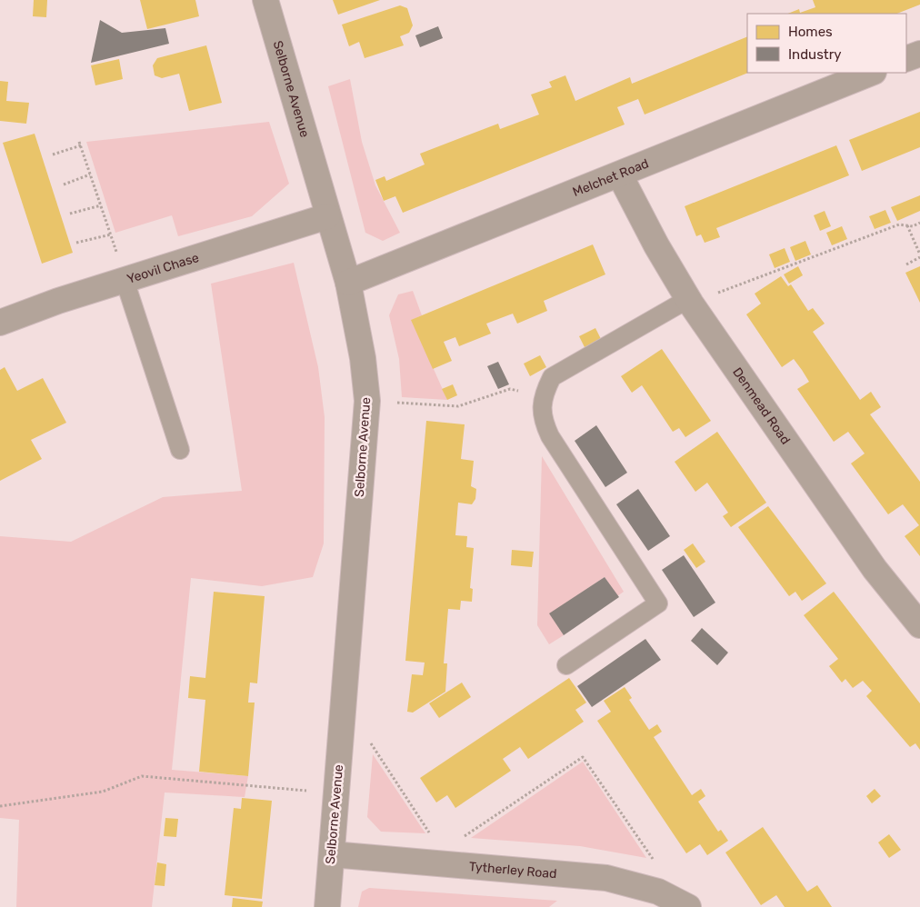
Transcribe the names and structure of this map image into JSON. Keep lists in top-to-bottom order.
{
  "streets": {
    "street": [
      "Selborne Avenue",
      "Melchet Road",
      "Yeovil Chase",
      "Denmead Road",
      "Tytherley Road"
    ]
  },
  "crossings": [
    ["Selborne Avenue", "Melchet Road"],
    ["Selborne Avenue", "Yeovil Chase"],
    ["Selborne Avenue", "Tytherley Road"],
    ["Melchet Road", "Denmead Road"]
  ],
  "legend": ["Homes", "Industry"]
}
